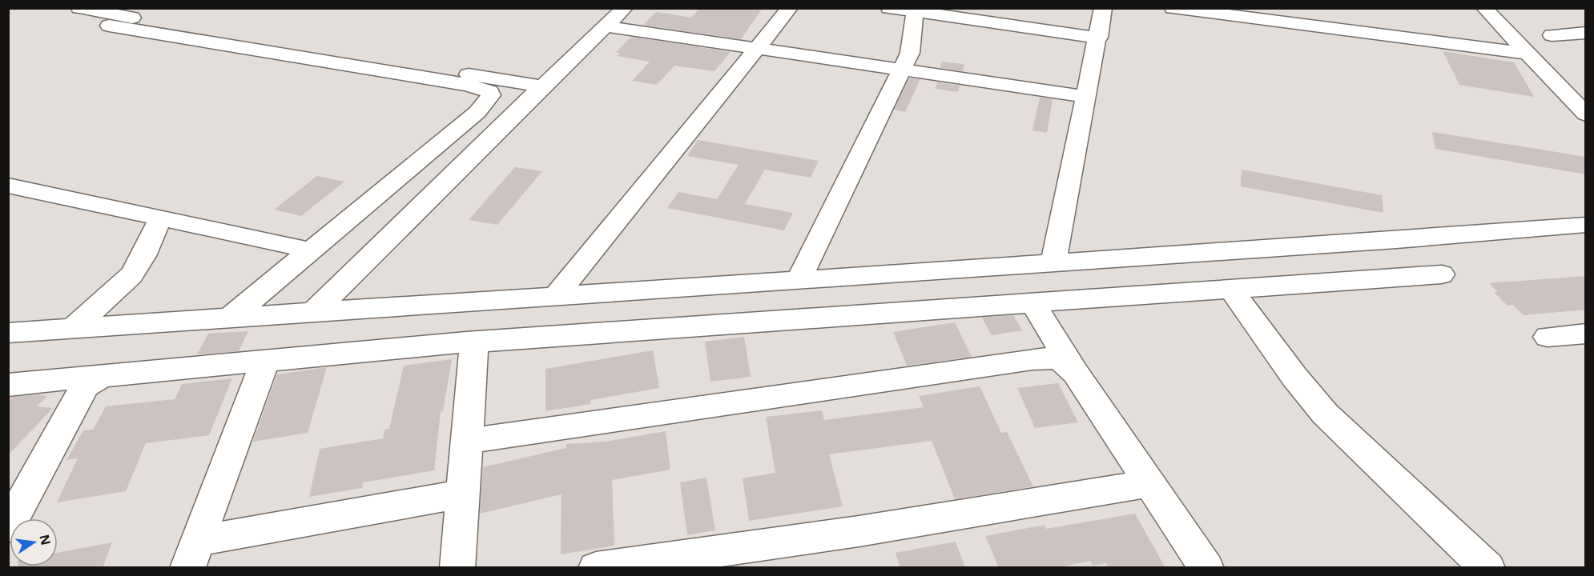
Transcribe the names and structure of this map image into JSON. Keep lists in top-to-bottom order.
{
  "north": "right"
}
